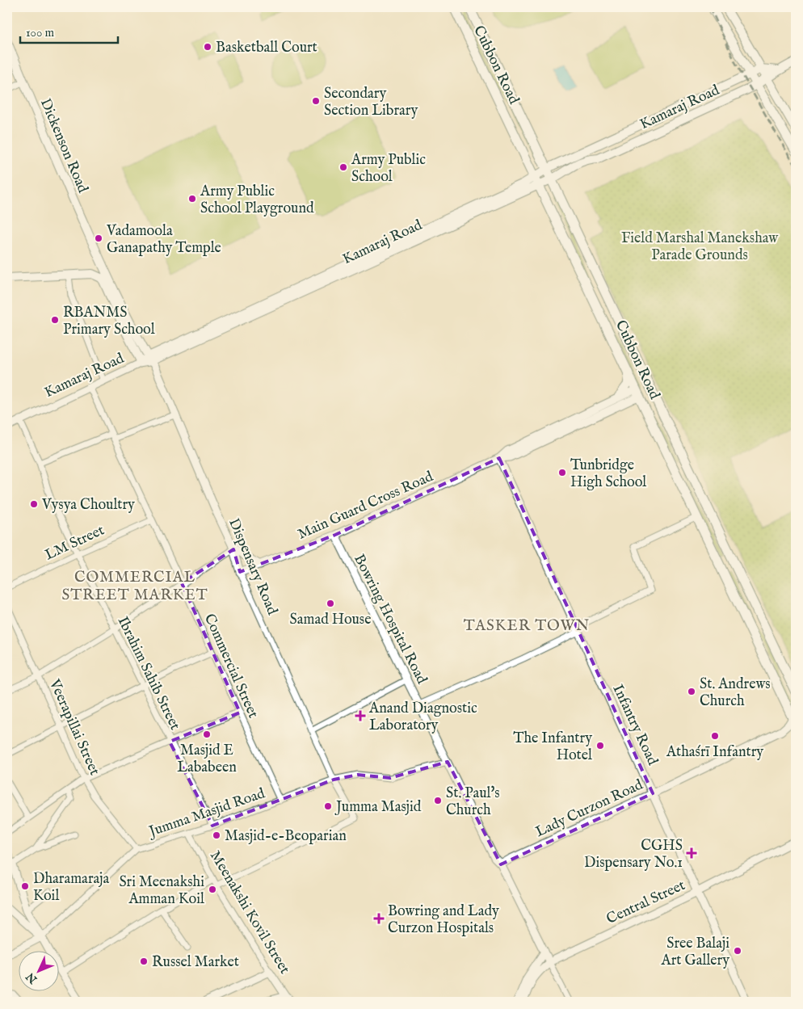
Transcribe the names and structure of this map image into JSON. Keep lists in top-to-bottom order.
{
  "streets": {
    "main road": ["Cubbon Road", "Kamaraj Road", "Dickenson Road"],
    "street": [
      "Main Guard Cross Road",
      "LM Street",
      "Dispensary Road",
      "Bowring Hospital Road",
      "Commercial Street",
      "Ibrahim Sahib Street",
      "Infantry Road",
      "Veerapillai Street",
      "Lady Curzon Road",
      "Jumma Masjid Road",
      "Central Street",
      "Meenakshi Kovil Street"
    ]
  },
  "crossings": [
    ["Cubbon Road", "Kamaraj Road"],
    ["Cubbon Road", "Main Guard Cross Road"],
    ["Cubbon Road", "Lady Curzon Road"],
    ["Kamaraj Road", "Dickenson Road"],
    ["Kamaraj Road", "Dispensary Road"],
    ["Kamaraj Road", "Commercial Street"],
    ["Kamaraj Road", "Ibrahim Sahib Street"],
    ["Dickenson Road", "Dispensary Road"],
    ["Main Guard Cross Road", "Dispensary Road"],
    ["Main Guard Cross Road", "Bowring Hospital Road"],
    ["Main Guard Cross Road", "Infantry Road"],
    ["LM Street", "Commercial Street"],
    ["LM Street", "Ibrahim Sahib Street"],
    ["Dispensary Road", "Jumma Masjid Road"],
    ["Dispensary Road", "Meenakshi Kovil Street"],
    ["Bowring Hospital Road", "Lady Curzon Road"],
    ["Bowring Hospital Road", "Jumma Masjid Road"],
    ["Bowring Hospital Road", "Central Street"],
    ["Commercial Street", "Jumma Masjid Road"],
    ["Ibrahim Sahib Street", "Jumma Masjid Road"],
    ["Infantry Road", "Lady Curzon Road"],
    ["Infantry Road", "Central Street"],
    ["Veerapillai Street", "Jumma Masjid Road"],
    ["Jumma Masjid Road", "Meenakshi Kovil Street"]
  ],
  "districts": ["COMMERCIAL STREET MARKET", "TASKER TOWN"],
  "parks": ["Field Marshal Manekshaw Parade Grounds"],
  "places": {
    "other": [
      "Basketball Court",
      "Secondary Section Library",
      "Army Public School",
      "Army Public School Playground",
      "Vadamoola Ganapathy Temple",
      "RBANMS Primary School",
      "Tunbridge High School",
      "Vysya Choultry",
      "Samad House",
      "St. Andrews Church",
      "Masjid E Lababeen",
      "Athaśrī Infantry",
      "The Infantry Hotel",
      "St. Paul's Church",
      "Jumma Masjid",
      "Masjid-e-Beoparian",
      "Dharamaraja Koil",
      "Sri Meenakshi Amman Koil",
      "Sree Balaji Art Gallery",
      "Russel Market"
    ],
    "health": ["Anand Diagnostic Laboratory", "CGHS Dispensary No.1", "Bowring and Lady Curzon Hospitals"]
  },
  "scale_bar": "100 m",
  "north": "bottom left"
}
